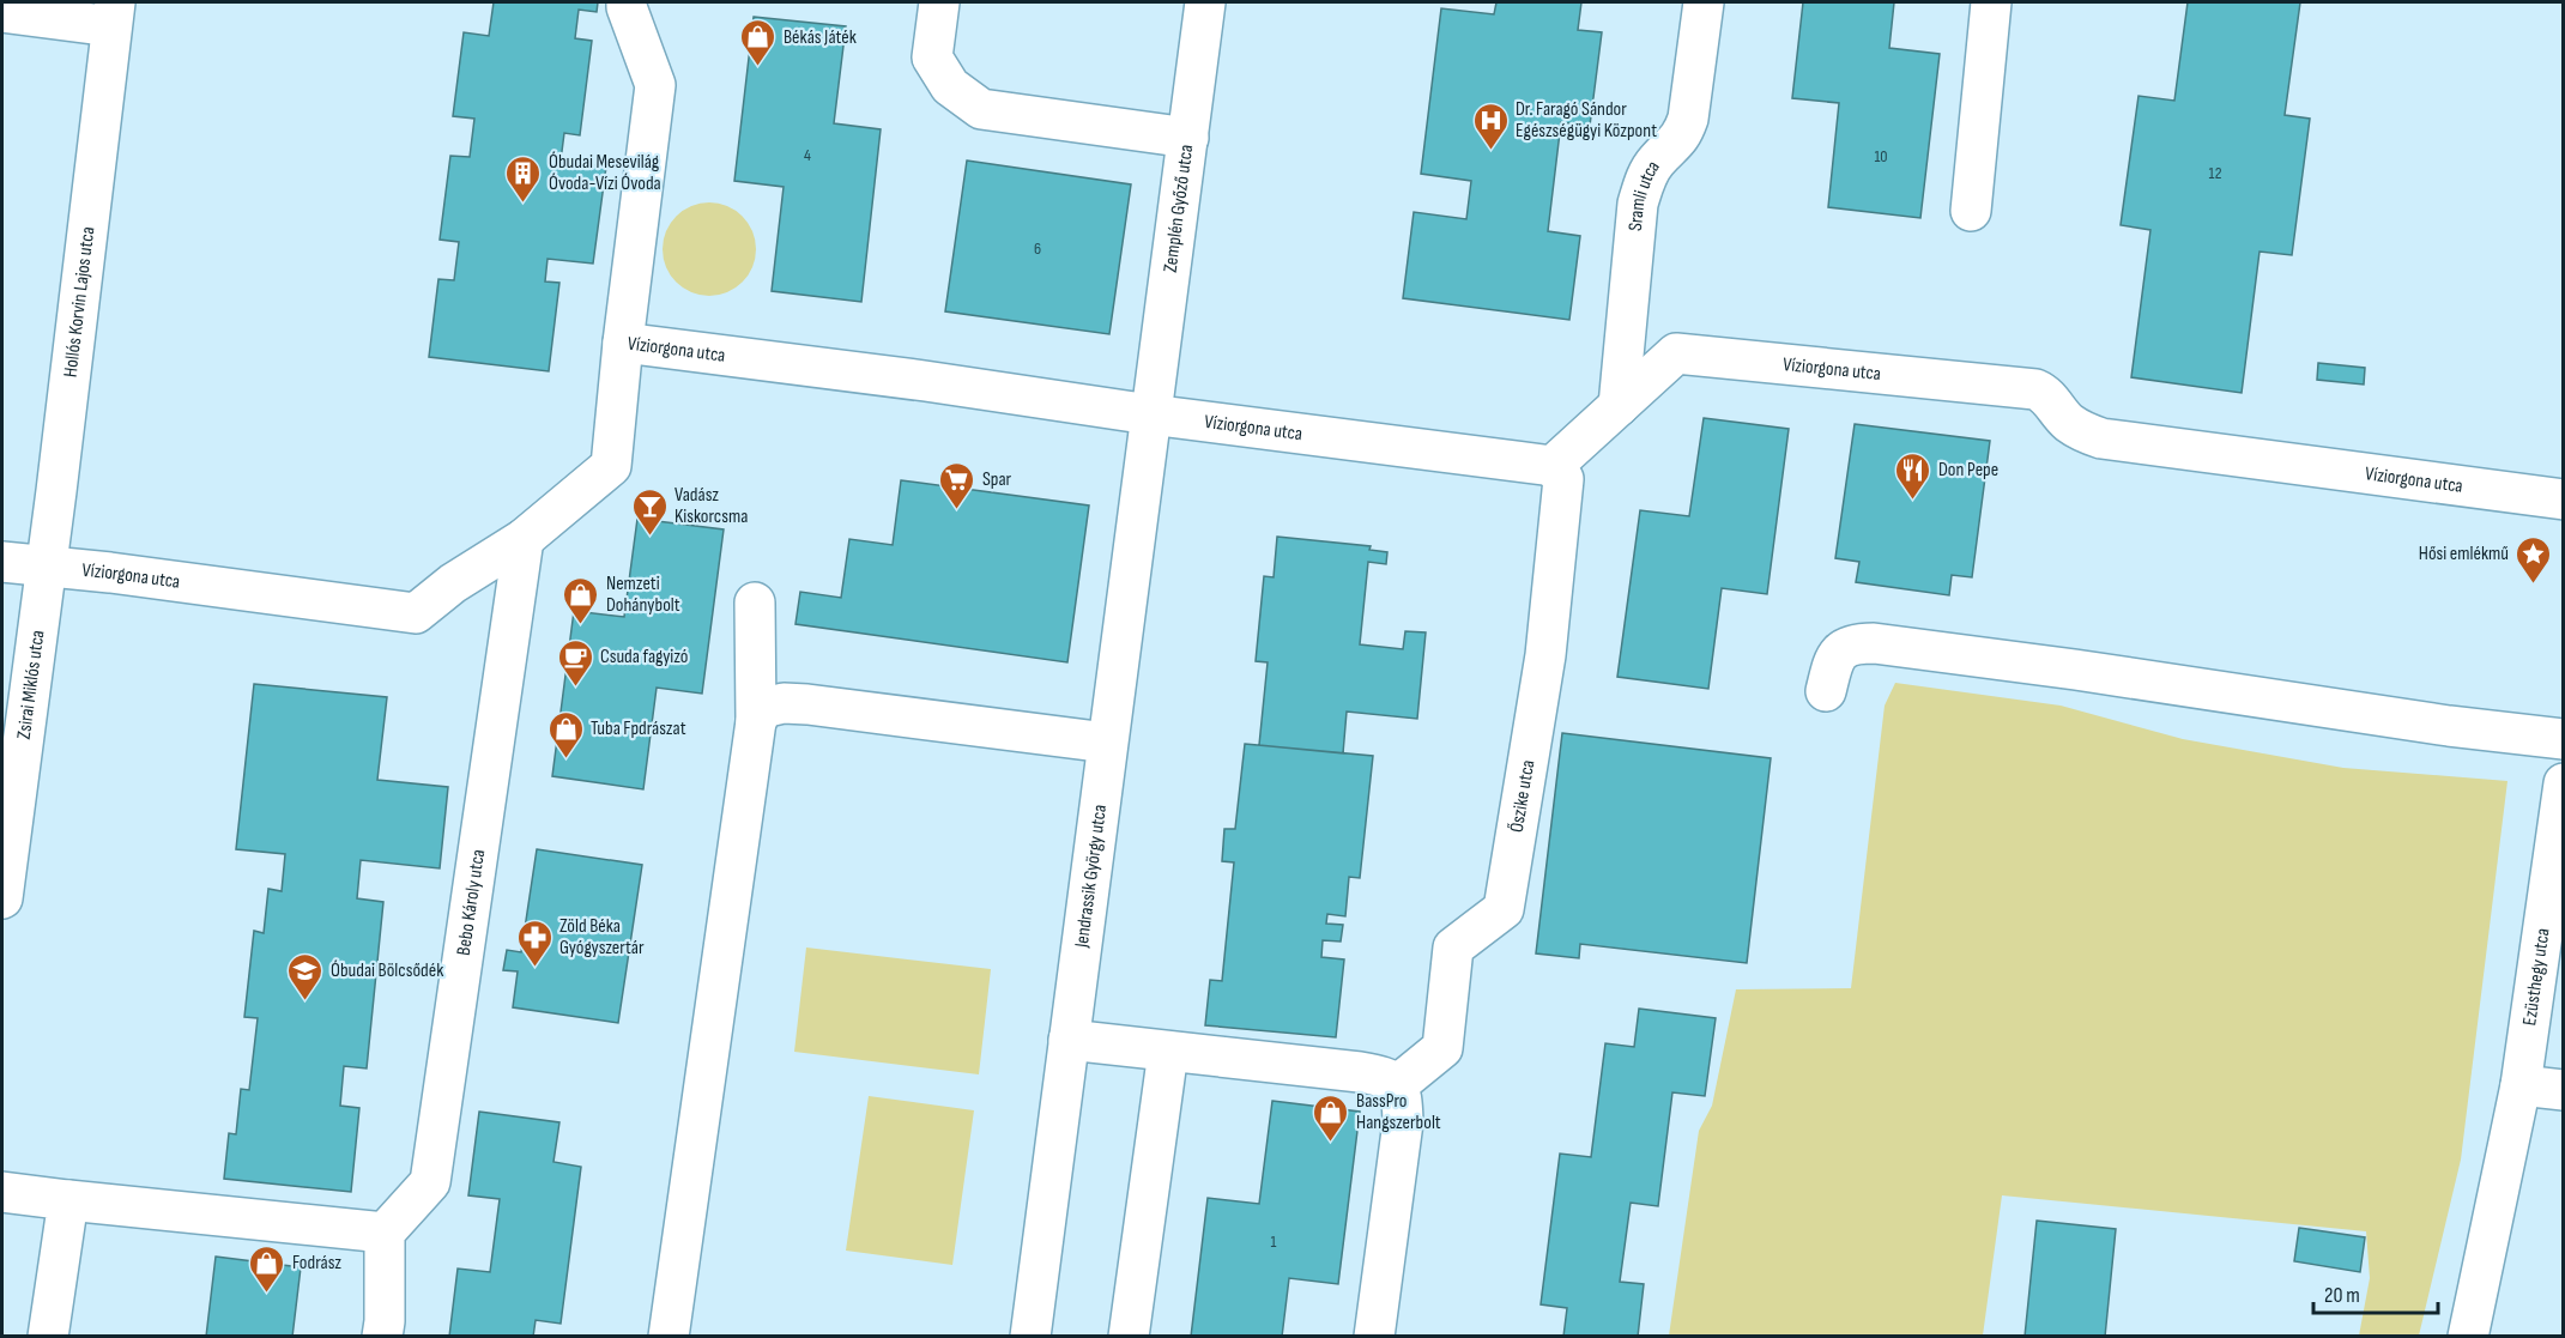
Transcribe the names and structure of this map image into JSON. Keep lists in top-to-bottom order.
{
  "streets": {
    "street": [
      "Sramli utca",
      "Zemplén Győző utca",
      "Hollós Korvin Lajos utca",
      "Víziorgona utca",
      "Zsirai Miklós utca",
      "Őszike utca",
      "Jendrassik György utca",
      "Bebo Károly utca",
      "Ezüsthegy utca"
    ]
  },
  "crossings": [
    ["Sramli utca", "Víziorgona utca"],
    ["Zemplén Győző utca", "Víziorgona utca"],
    ["Zemplén Győző utca", "Jendrassik György utca"],
    ["Hollós Korvin Lajos utca", "Víziorgona utca"],
    ["Hollós Korvin Lajos utca", "Zsirai Miklós utca"],
    ["Víziorgona utca", "Zsirai Miklós utca"],
    ["Víziorgona utca", "Őszike utca"],
    ["Víziorgona utca", "Jendrassik György utca"],
    ["Víziorgona utca", "Bebo Károly utca"]
  ],
  "places": {
    "shop": [
      "Békás Játék",
      "Nemzeti Dohánybolt",
      "Tuba Fpdrászat",
      "BassPro Hangszerbolt",
      "Fodrász"
    ],
    "hospital": ["Dr. Faragó Sándor Egészségügyi Központ"],
    "building": ["Óbudai Mesevilág Óvoda-Vízi Óvoda"],
    "restaurant": ["Don Pepe"],
    "supermarket": ["Spar"],
    "bar": ["Vadász Kiskorcsma"],
    "place": ["Hősi emlékmű"],
    "cafe": ["Csuda fagyizó"],
    "pharmacy": ["Zöld Béka Gyógyszertár"],
    "school or university": ["Óbudai Bölcsődék"]
  },
  "house_numbers": [
    "4",
    "10",
    "12",
    "6",
    "1"
  ],
  "scale_bar": "20 m"
}
